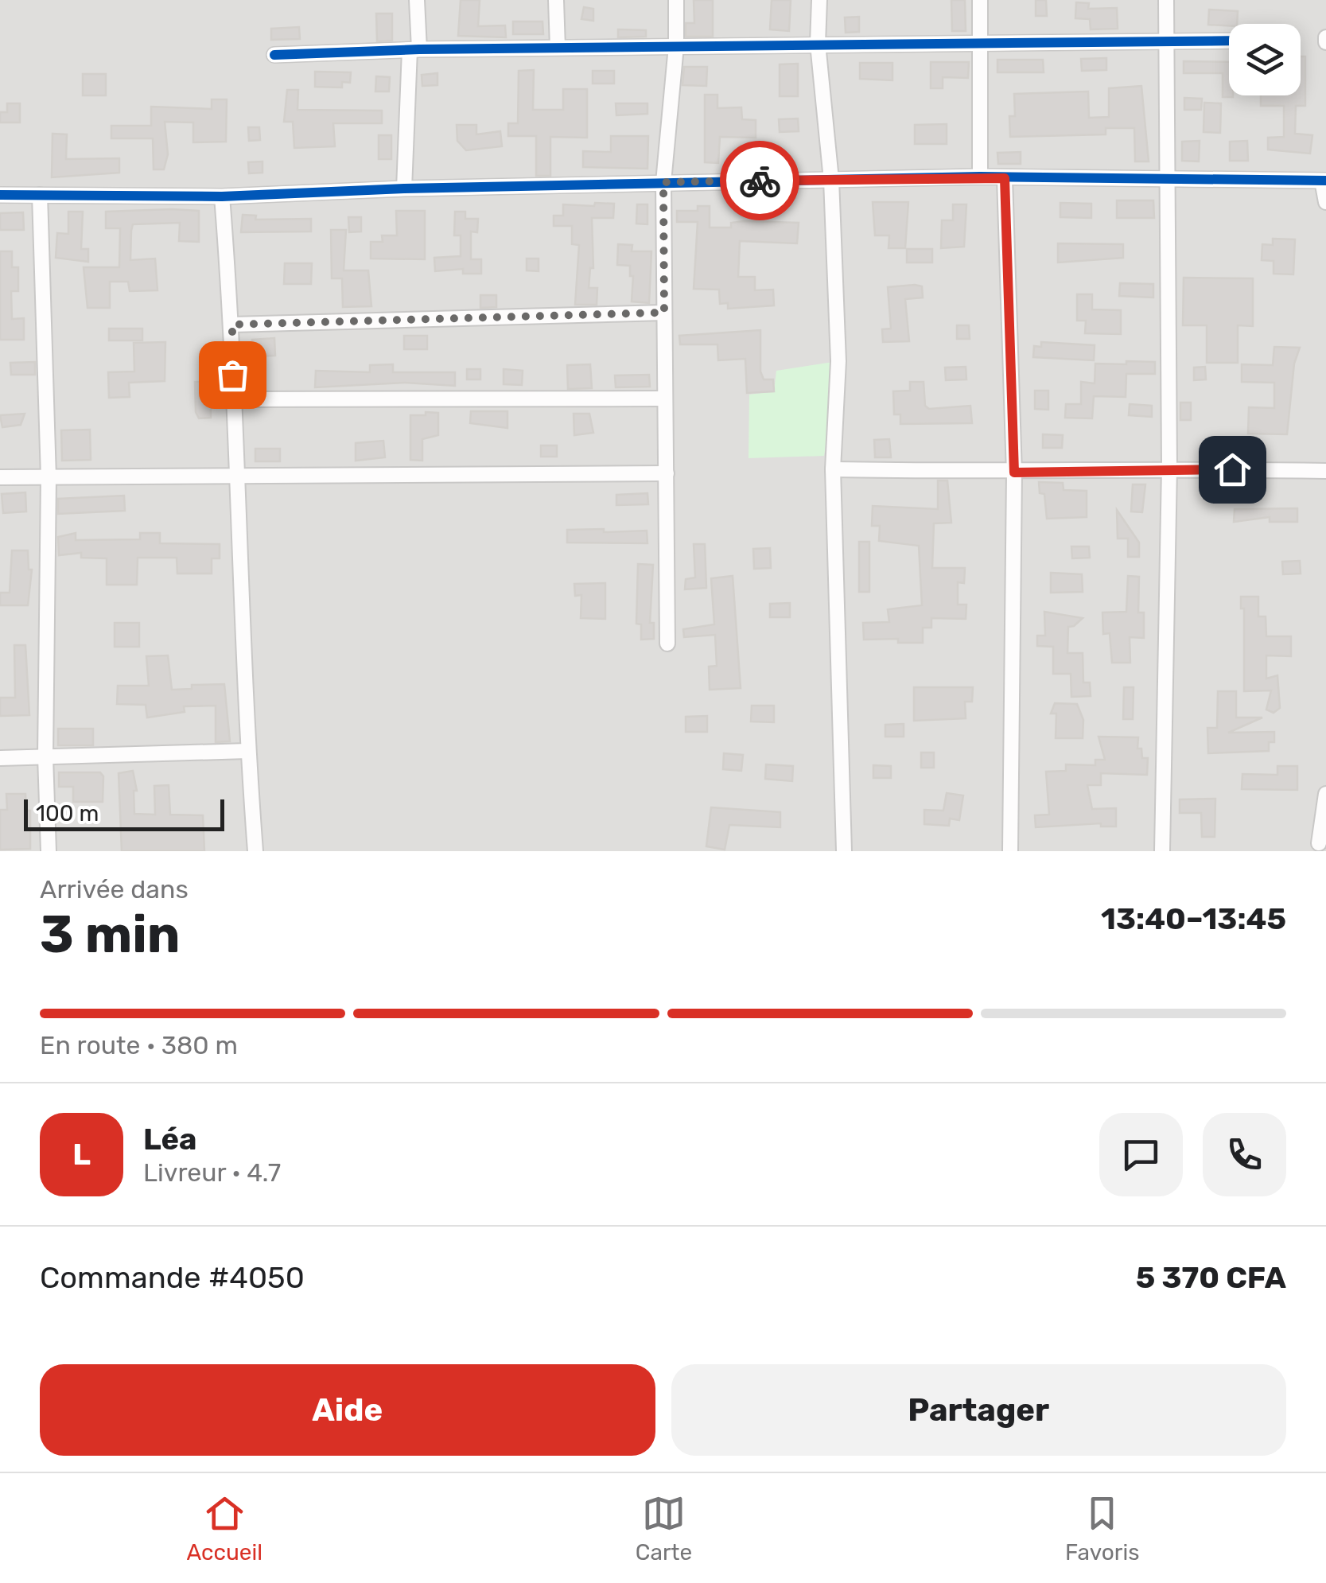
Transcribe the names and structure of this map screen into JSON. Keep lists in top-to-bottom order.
{
  "scale_bar": "100 m",
  "page": {
    "scale": "100 m",
    "heading": ["3 min", "Arrivée dans", "13:40–13:45"],
    "panel": [
      "Léa",
      "Livreur · 4.7",
      "Commande #4050",
      "5 370 CFA"
    ],
    "bar": "En route · 380 m",
    "round": "L",
    "buttons": ["Aide", "Partager"],
    "tabs": ["Accueil", "Carte", "Favoris"]
  }
}
